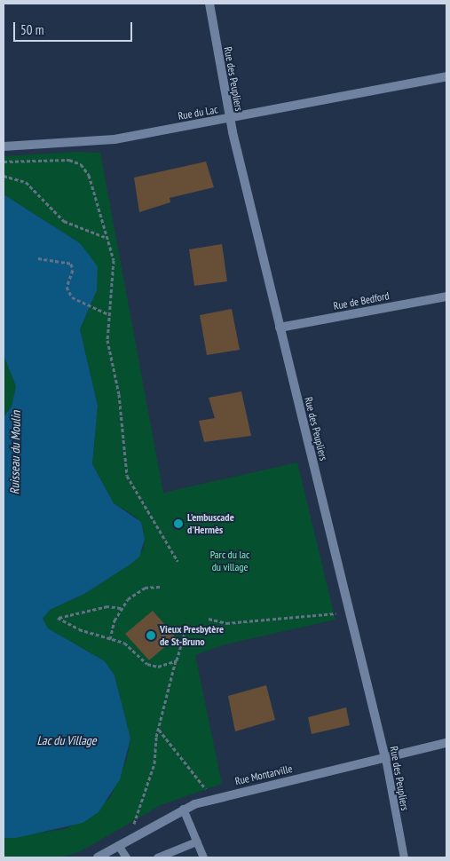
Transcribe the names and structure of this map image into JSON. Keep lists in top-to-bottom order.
{
  "streets": {
    "street": [
      "Rue des Peupliers",
      "Rue du Lac",
      "Rue de Bedford",
      "Rue Montarville"
    ]
  },
  "crossings": [
    ["Rue des Peupliers", "Rue du Lac"],
    ["Rue des Peupliers", "Rue de Bedford"],
    ["Rue des Peupliers", "Rue Montarville"]
  ],
  "water": ["Ruisseau du Moulin", "Lac du Village"],
  "parks": ["Parc du lac du village"],
  "places": ["L'embuscade d'Hermès", "Vieux Presbytère de St-Bruno"],
  "scale_bar": "50 m"
}
